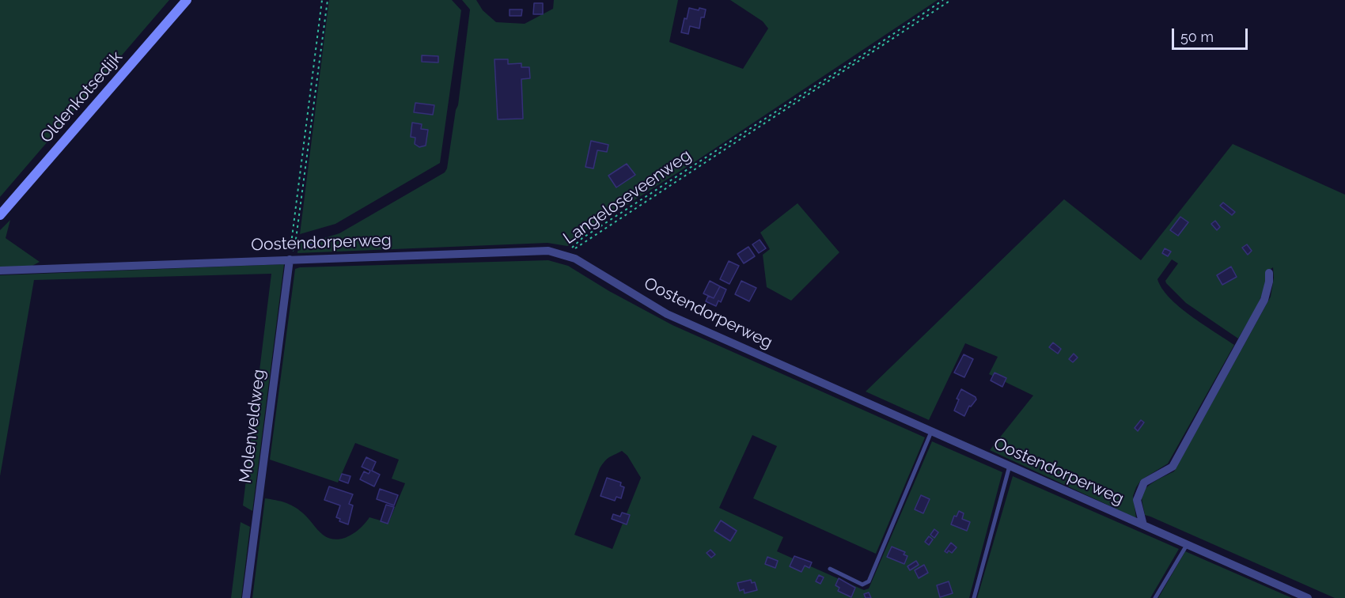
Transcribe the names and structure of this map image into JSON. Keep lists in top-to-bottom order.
{
  "streets": {
    "street": ["Oldenkotsedijk", "Oostendorperweg", "Molenveldweg"],
    "path": ["Langeloseveenweg"]
  },
  "crossings": [
    ["Langeloseveenweg", "Oostendorperweg"],
    ["Oostendorperweg", "Molenveldweg"]
  ],
  "scale_bar": "50 m"
}
